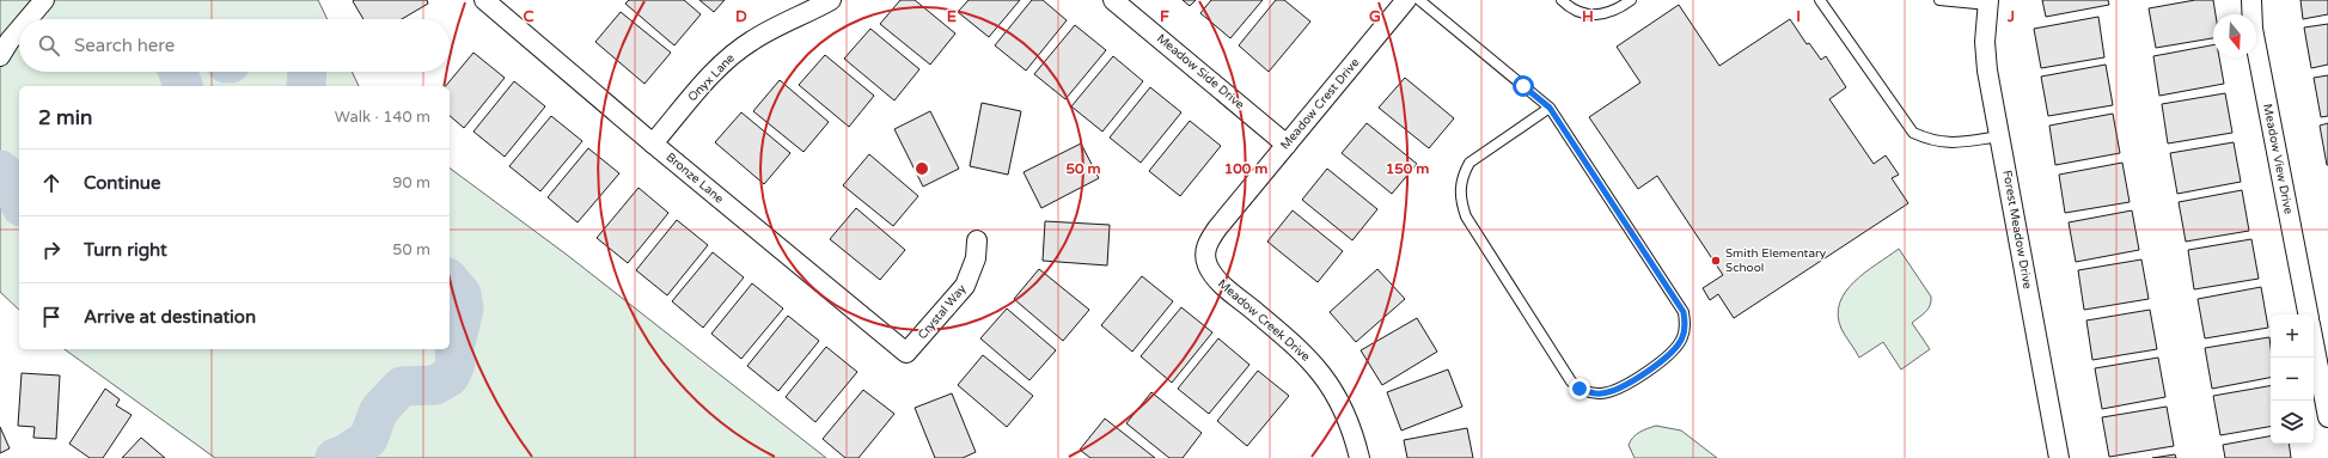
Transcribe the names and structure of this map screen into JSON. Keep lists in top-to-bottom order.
{
  "streets": {
    "street": [
      "Meadow Side Drive",
      "Onyx Lane",
      "Meadow Crest Drive",
      "Meadow View Drive",
      "Bronze Lane",
      "Forest Meadow Drive",
      "Crystal Way",
      "Meadow Creek Drive"
    ]
  },
  "crossings": [
    ["Meadow Side Drive", "Meadow Crest Drive"],
    ["Onyx Lane", "Bronze Lane"],
    ["Meadow Crest Drive", "Meadow Creek Drive"],
    ["Bronze Lane", "Crystal Way"]
  ],
  "places": ["Smith Elementary School"],
  "north": "bottom",
  "page": {
    "search": "Search here",
    "heading": ["2 min", "Walk · 140 m"],
    "list": [
      ["Continue", "90 m"],
      ["Turn right", "50 m"],
      "Arrive at destination"
    ],
    "map_buttons": ["+", "−"]
  },
  "grid": {
    "columns": [
      "C",
      "D",
      "E",
      "F",
      "G",
      "H",
      "I",
      "J"
    ]
  },
  "rings": ["50 m", "100 m", "150 m"]
}
